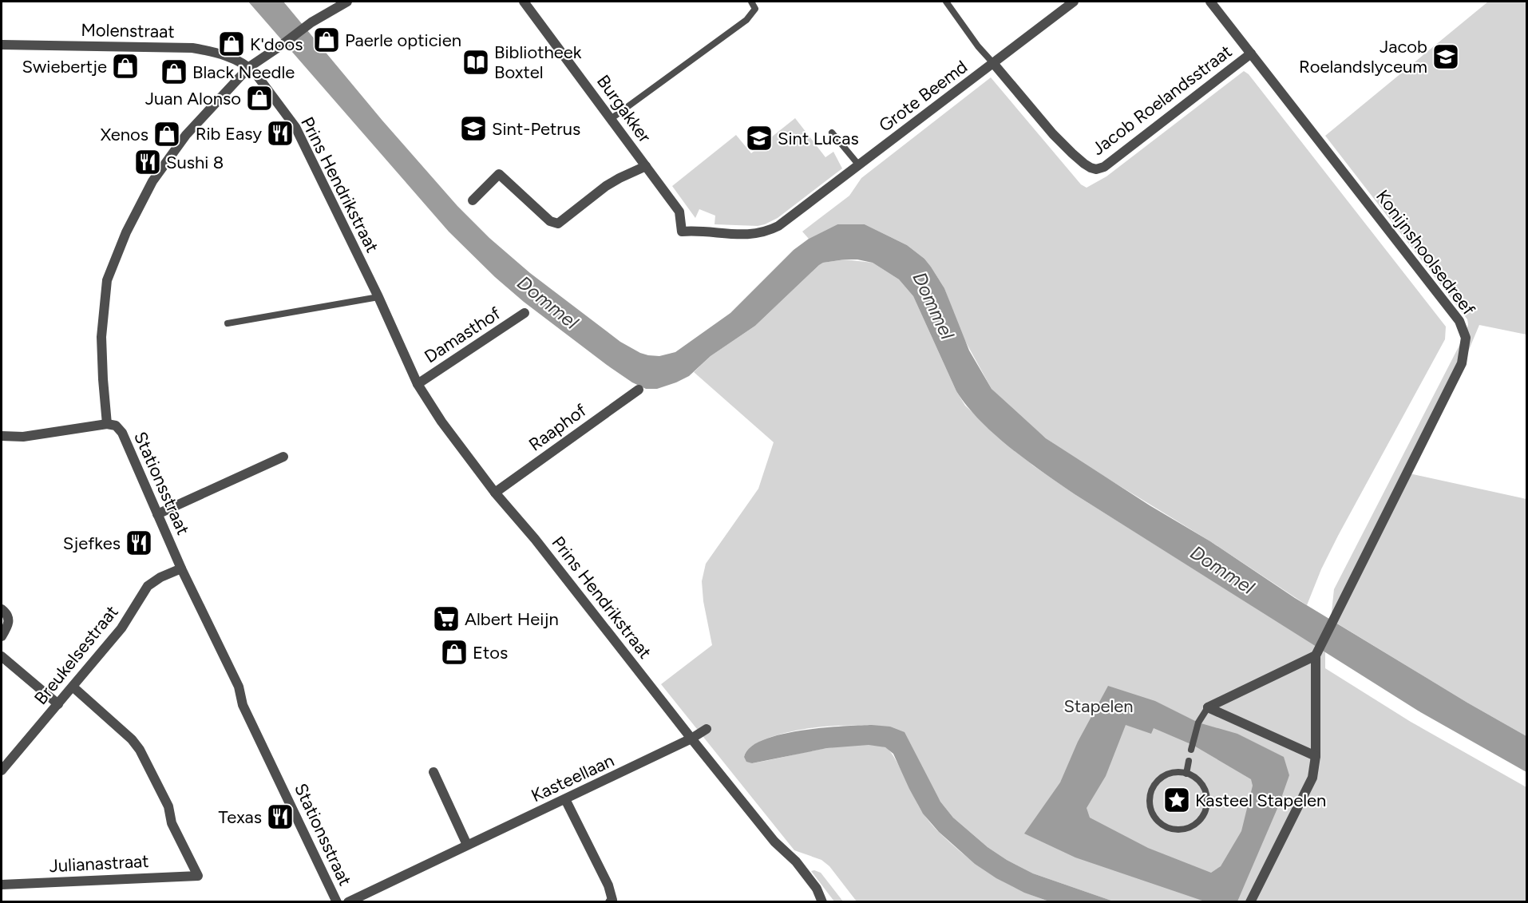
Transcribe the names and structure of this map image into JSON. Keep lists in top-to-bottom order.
{
  "streets": {
    "street": [
      "Molenstraat",
      "Grote Beemd",
      "Jacob Roelandsstraat",
      "Burgakker",
      "Prins Hendrikstraat",
      "Konijnshoolsedreef",
      "Damasthof",
      "Raaphof",
      "Stationsstraat",
      "Breukelsestraat",
      "Kasteellaan",
      "Julianastraat"
    ]
  },
  "crossings": [
    ["Molenstraat", "Prins Hendrikstraat"],
    ["Molenstraat", "Stationsstraat"],
    ["Grote Beemd", "Jacob Roelandsstraat"],
    ["Grote Beemd", "Burgakker"],
    ["Jacob Roelandsstraat", "Konijnshoolsedreef"],
    ["Prins Hendrikstraat", "Damasthof"],
    ["Prins Hendrikstraat", "Raaphof"],
    ["Prins Hendrikstraat", "Stationsstraat"],
    ["Prins Hendrikstraat", "Kasteellaan"],
    ["Stationsstraat", "Breukelsestraat"],
    ["Breukelsestraat", "Julianastraat"]
  ],
  "water": ["Dommel"],
  "parks": ["Stapelen"],
  "places": {
    "shop": [
      "Paerle opticien",
      "K'doos",
      "Swiebertje",
      "Black Needle",
      "Juan Alonso",
      "Xenos",
      "Etos"
    ],
    "school or university": ["Jacob Roelandslyceum", "Sint-Petrus", "Sint Lucas"],
    "library": ["Bibliotheek Boxtel"],
    "restaurant": [
      "Rib Easy",
      "Sushi 8",
      "Sjefkes",
      "Texas"
    ],
    "supermarket": ["Albert Heijn"],
    "place": ["Kasteel Stapelen"]
  }
}
